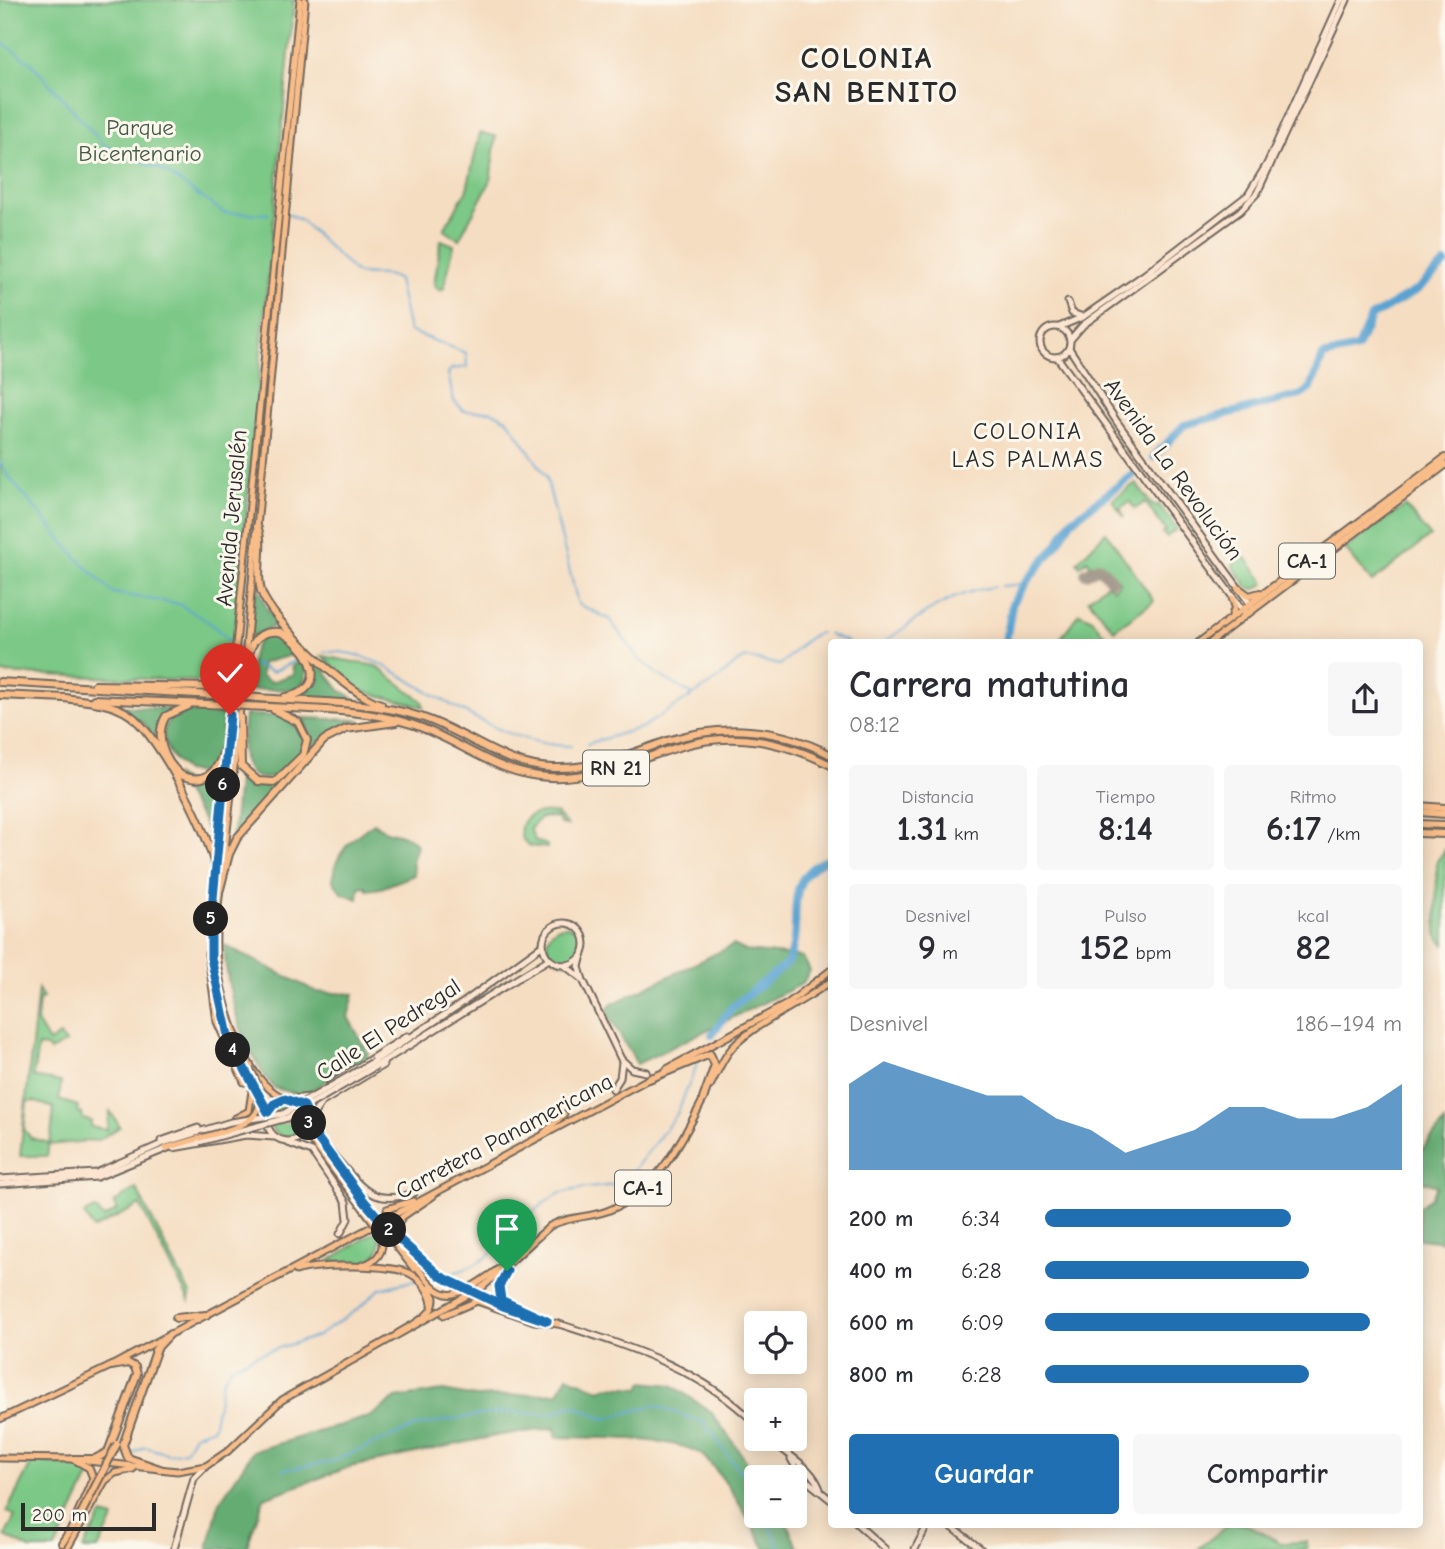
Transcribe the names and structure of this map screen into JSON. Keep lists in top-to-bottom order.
{
  "streets": {
    "highway": ["CA-1", "RN 21"],
    "main road": [
      "Avenida La Revolución",
      "Avenida Jerusalén",
      "Calle El Pedregal",
      "Carretera Panamericana"
    ]
  },
  "crossings": [
    ["Avenida La Revolución", "CA-1"],
    ["Avenida Jerusalén", "Calle El Pedregal"]
  ],
  "districts": ["COLONIA SAN BENITO", "COLONIA LAS PALMAS"],
  "parks": ["Parque Bicentenario"],
  "scale_bar": "200 m",
  "page": {
    "heading": ["Carrera matutina", "08:12"],
    "stats": [
      ["Distancia", "1.31 km"],
      ["Tiempo", "8:14"],
      ["Ritmo", "6:17 /km"],
      ["Desnivel", "9 m"],
      ["Pulso", "152 bpm"],
      ["kcal", "82"]
    ],
    "pins": [
      "6",
      "5",
      "4",
      "3",
      "2"
    ],
    "chart": ["Desnivel", "186–194 m"],
    "list": [
      {
        "name": "200 m",
        "note": "6:34"
      },
      {
        "name": "400 m",
        "note": "6:28"
      },
      {
        "name": "600 m",
        "note": "6:09"
      },
      {
        "name": "800 m",
        "note": "6:28"
      }
    ],
    "map_buttons": ["+", "−"],
    "buttons": ["Guardar", "Compartir"],
    "scale": "200 m"
  }
}
